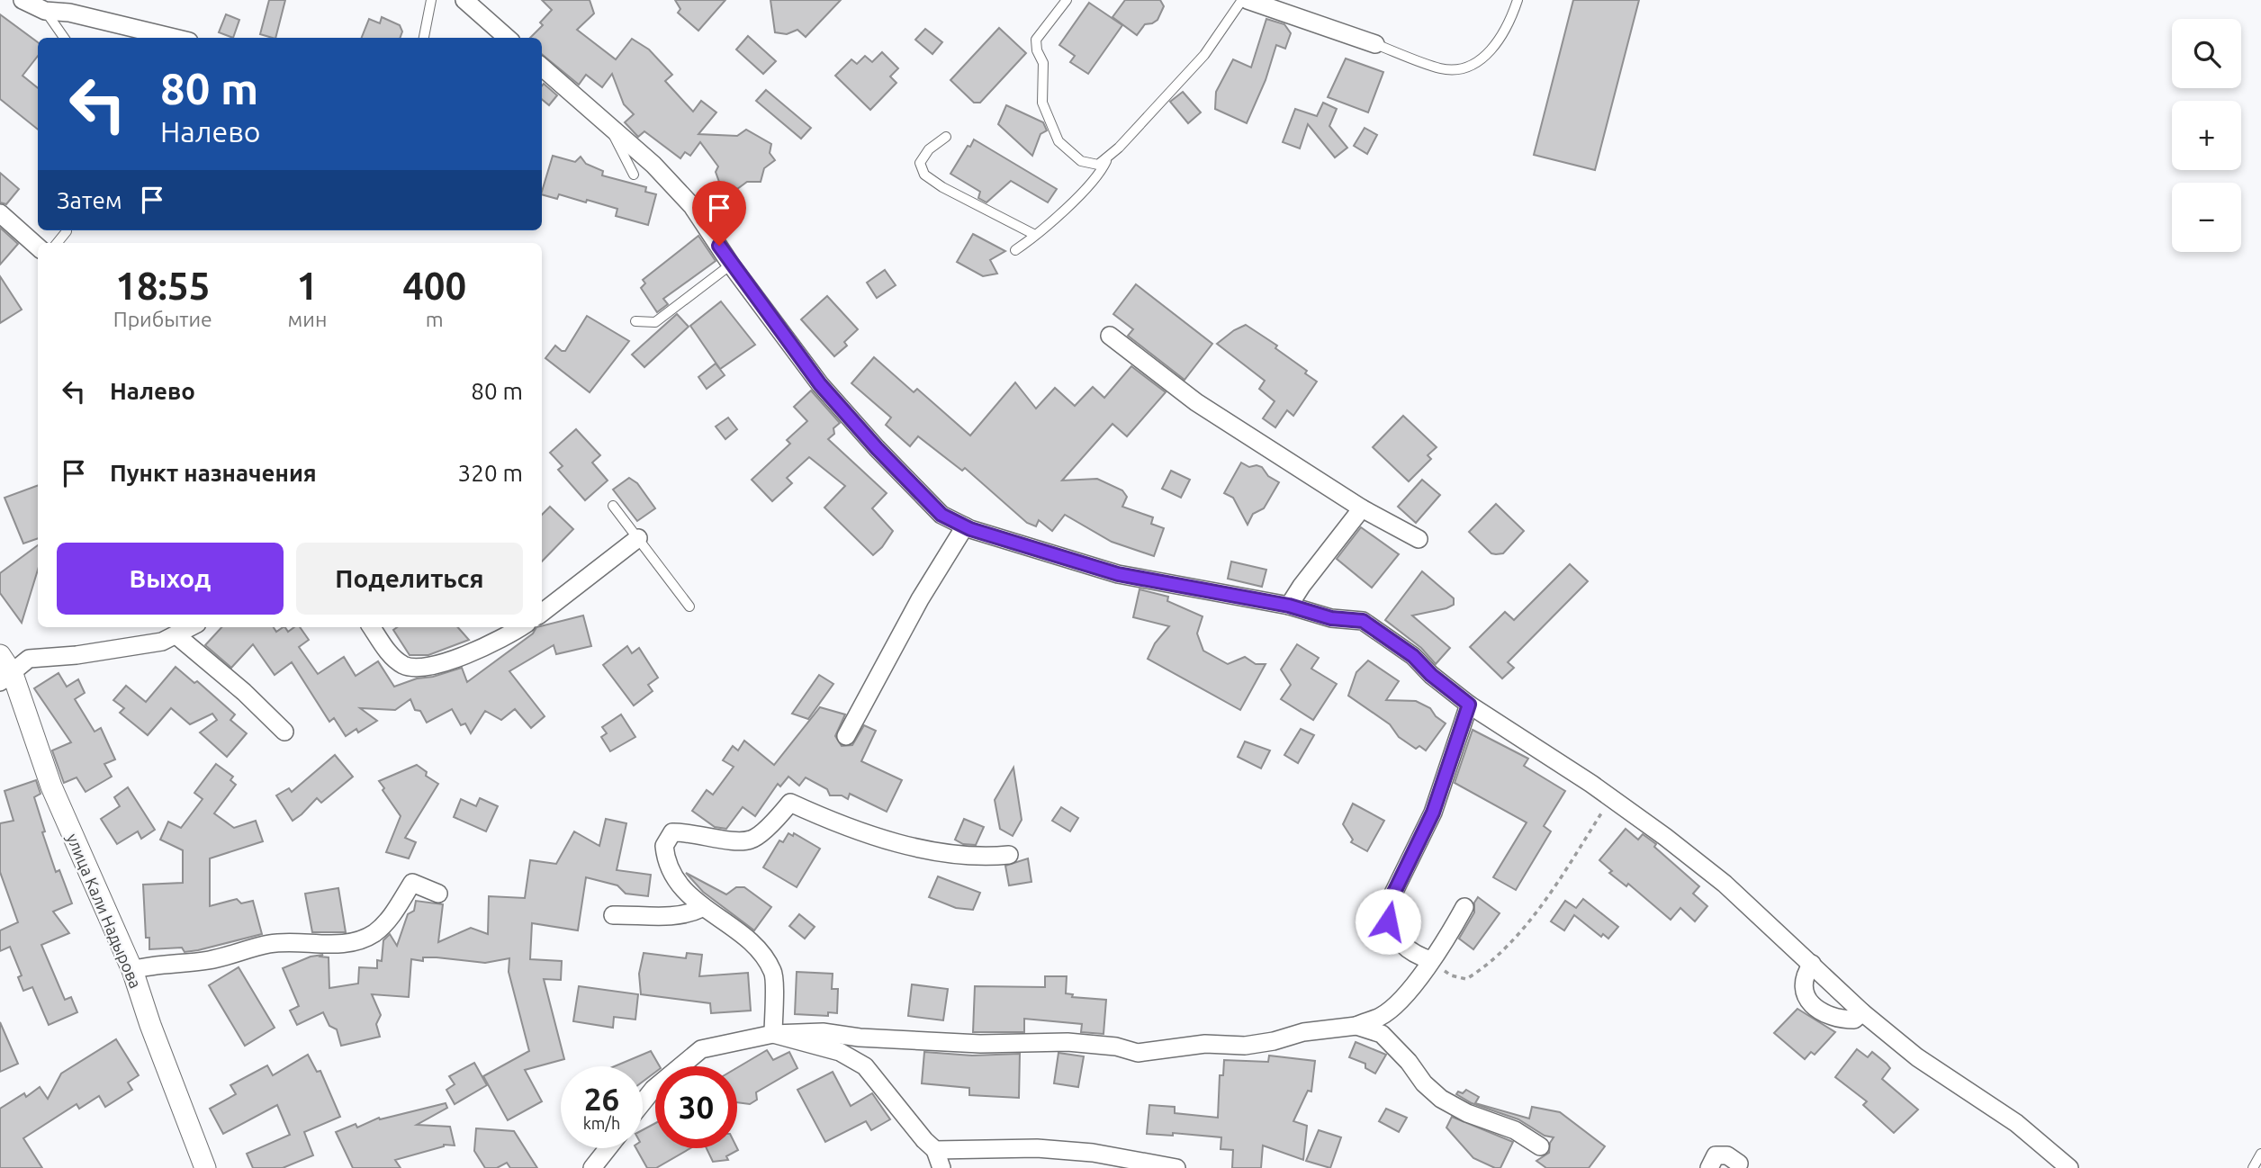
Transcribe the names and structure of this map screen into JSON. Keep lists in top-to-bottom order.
{
  "streets": {
    "street": ["улица Кали Надырова"]
  },
  "page": {
    "map_buttons": ["+", "−"],
    "turn": ["80 m", "Налево"],
    "then": "Затем",
    "eta": [
      "18:55",
      "Прибытие",
      "1",
      "мин",
      "400",
      "m"
    ],
    "list": [
      {
        "name": "Налево",
        "value": "80 m"
      },
      {
        "name": "Пункт назначения",
        "value": "320 m"
      }
    ],
    "buttons": ["Выход", "Поделиться"],
    "speed": "26 km/h",
    "limit": "30"
  }
}
